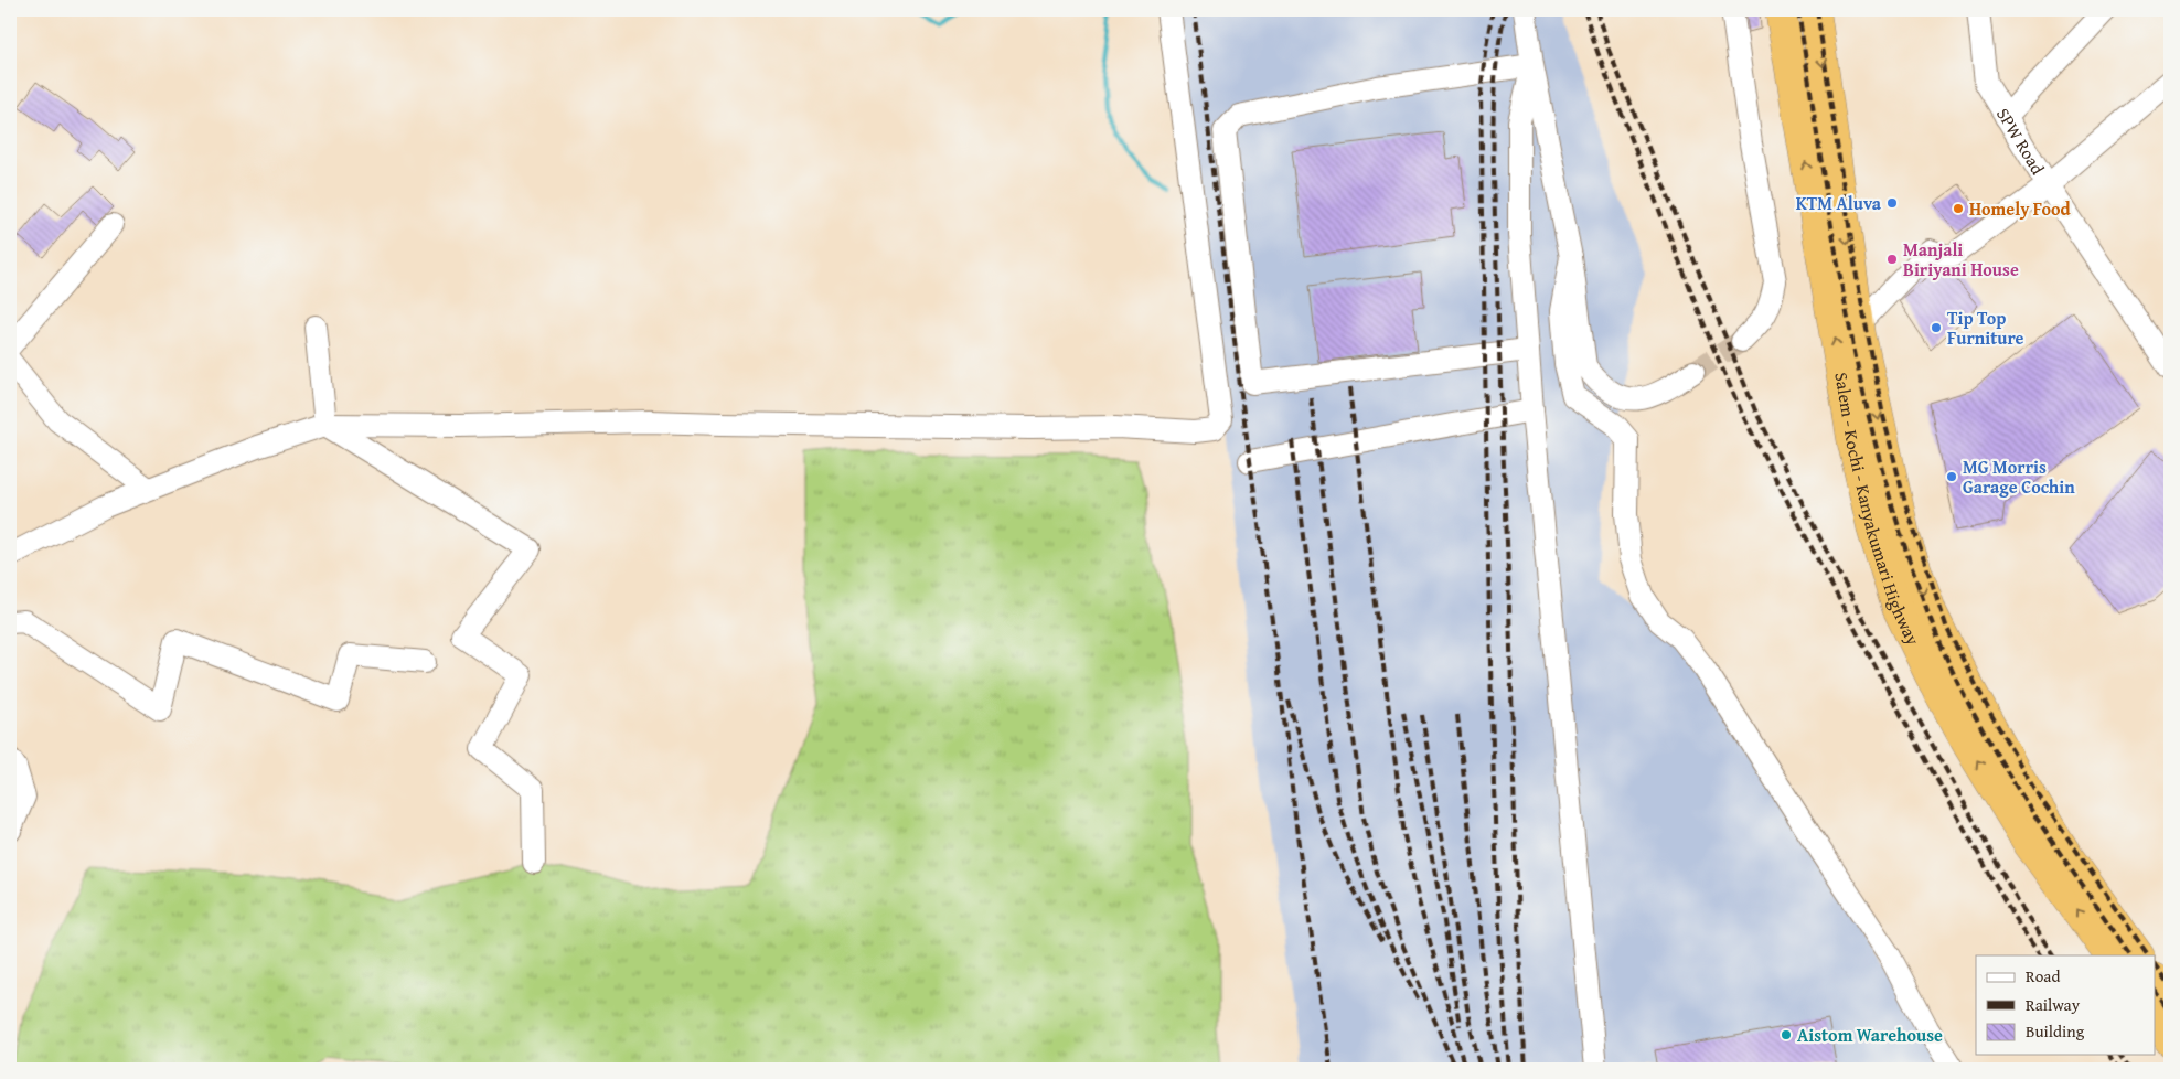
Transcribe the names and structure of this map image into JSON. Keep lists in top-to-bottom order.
{
  "streets": {
    "highway": ["Salem - Kochi - Kanyakumari Highway"],
    "street": ["SPW Road"]
  },
  "places": [
    "KTM Aluva",
    "Homely Food",
    "Manjali Biriyani House",
    "Tip Top Furniture",
    "MG Morris Garage Cochin",
    "Aistom Warehouse"
  ],
  "legend": ["Road", "Railway", "Building"]
}
